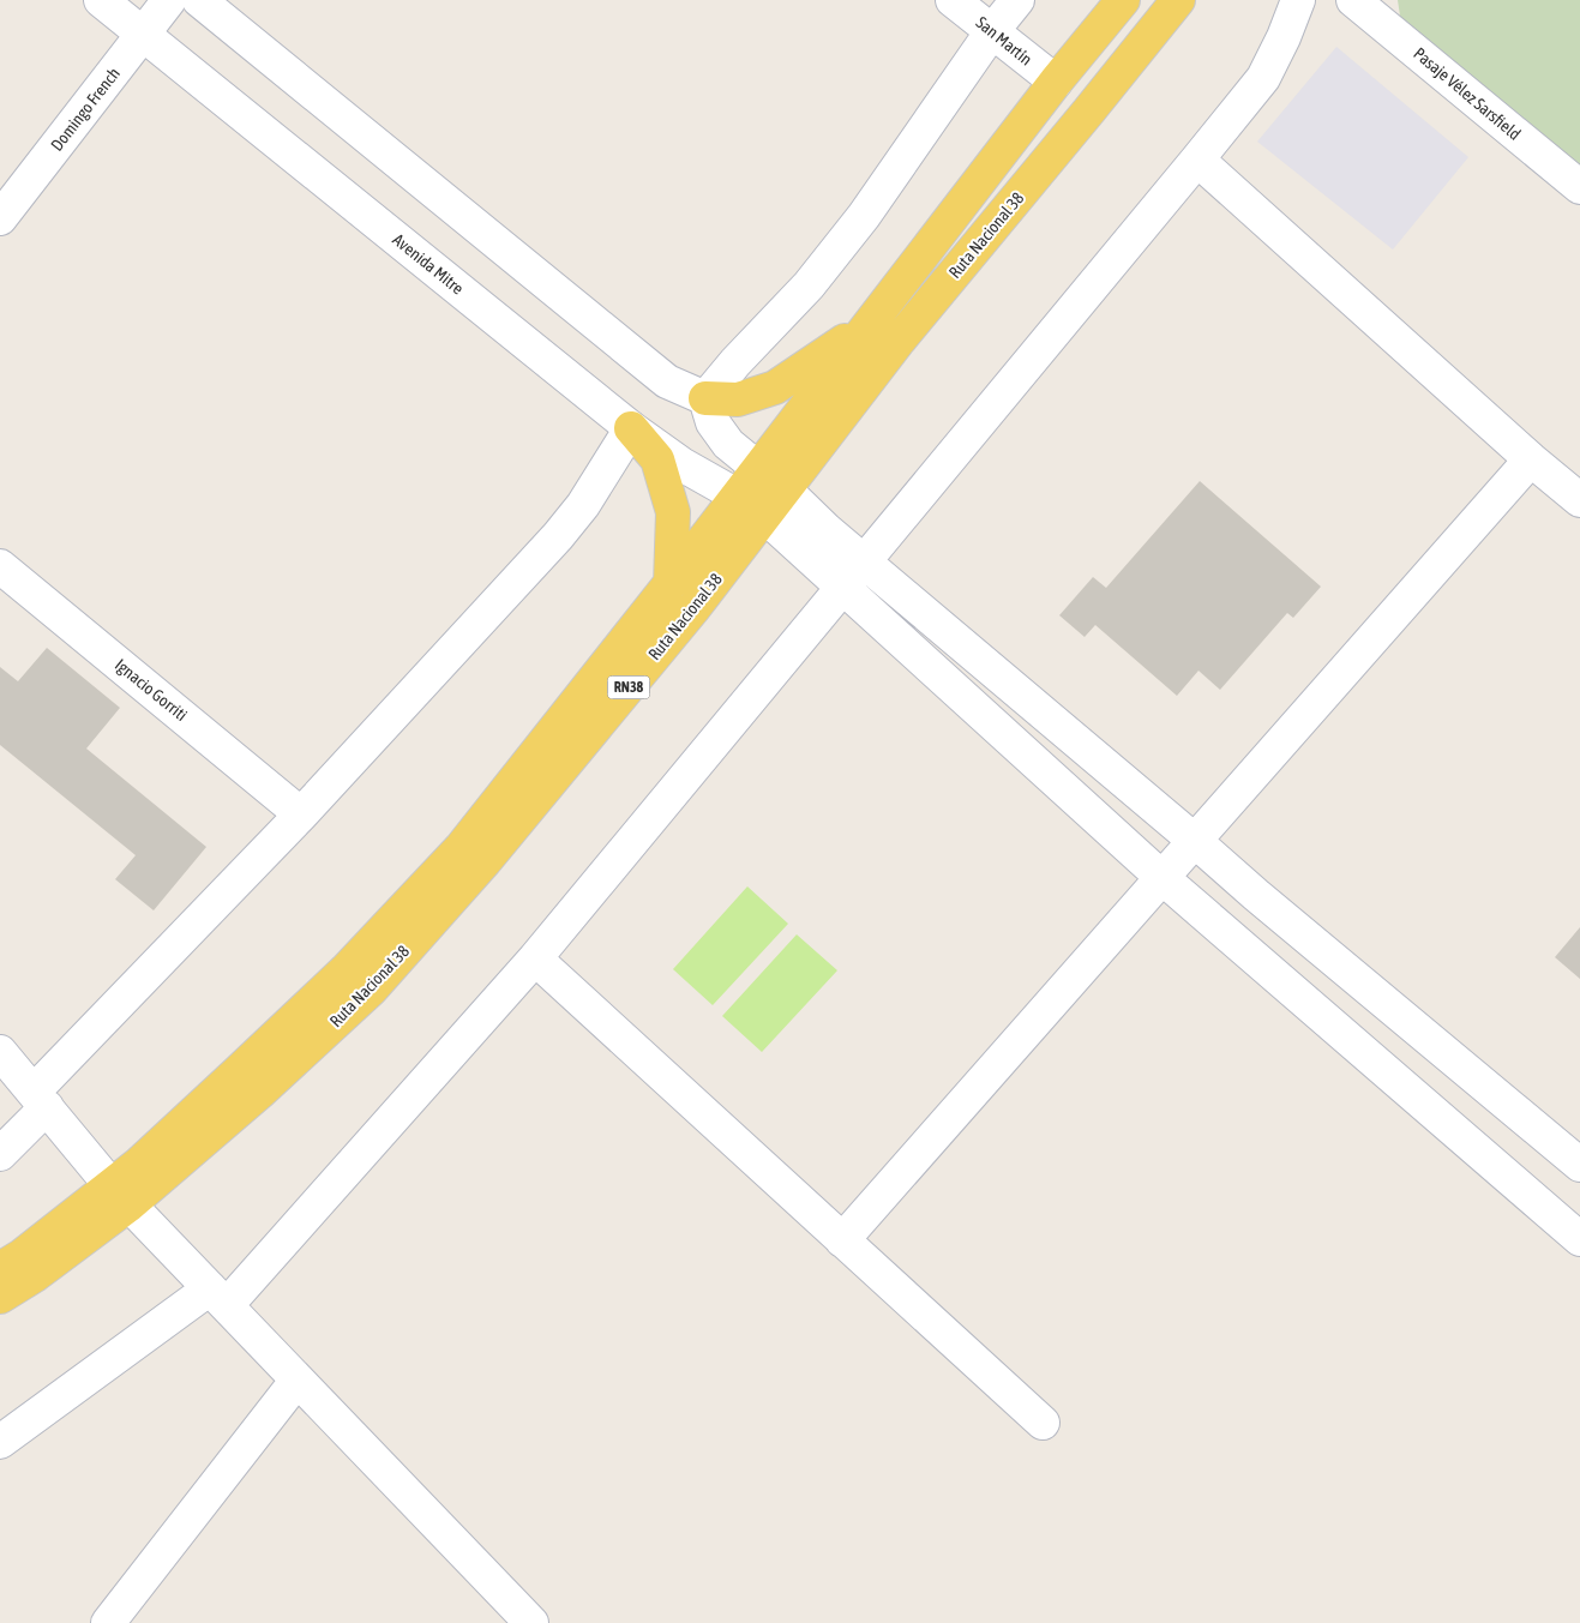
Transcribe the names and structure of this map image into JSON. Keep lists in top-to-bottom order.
{
  "streets": {
    "main road": ["Ruta Nacional 38", "RN38"],
    "street": [
      "San Martín",
      "Pasaje Vélez Sarsfield",
      "Domingo French",
      "Avenida Mitre",
      "Ignacio Gorriti"
    ]
  },
  "crossings": [
    ["San Martín", "Ruta Nacional 38"],
    ["Domingo French", "Avenida Mitre"],
    ["Ruta Nacional 38", "Avenida Mitre"]
  ]
}
